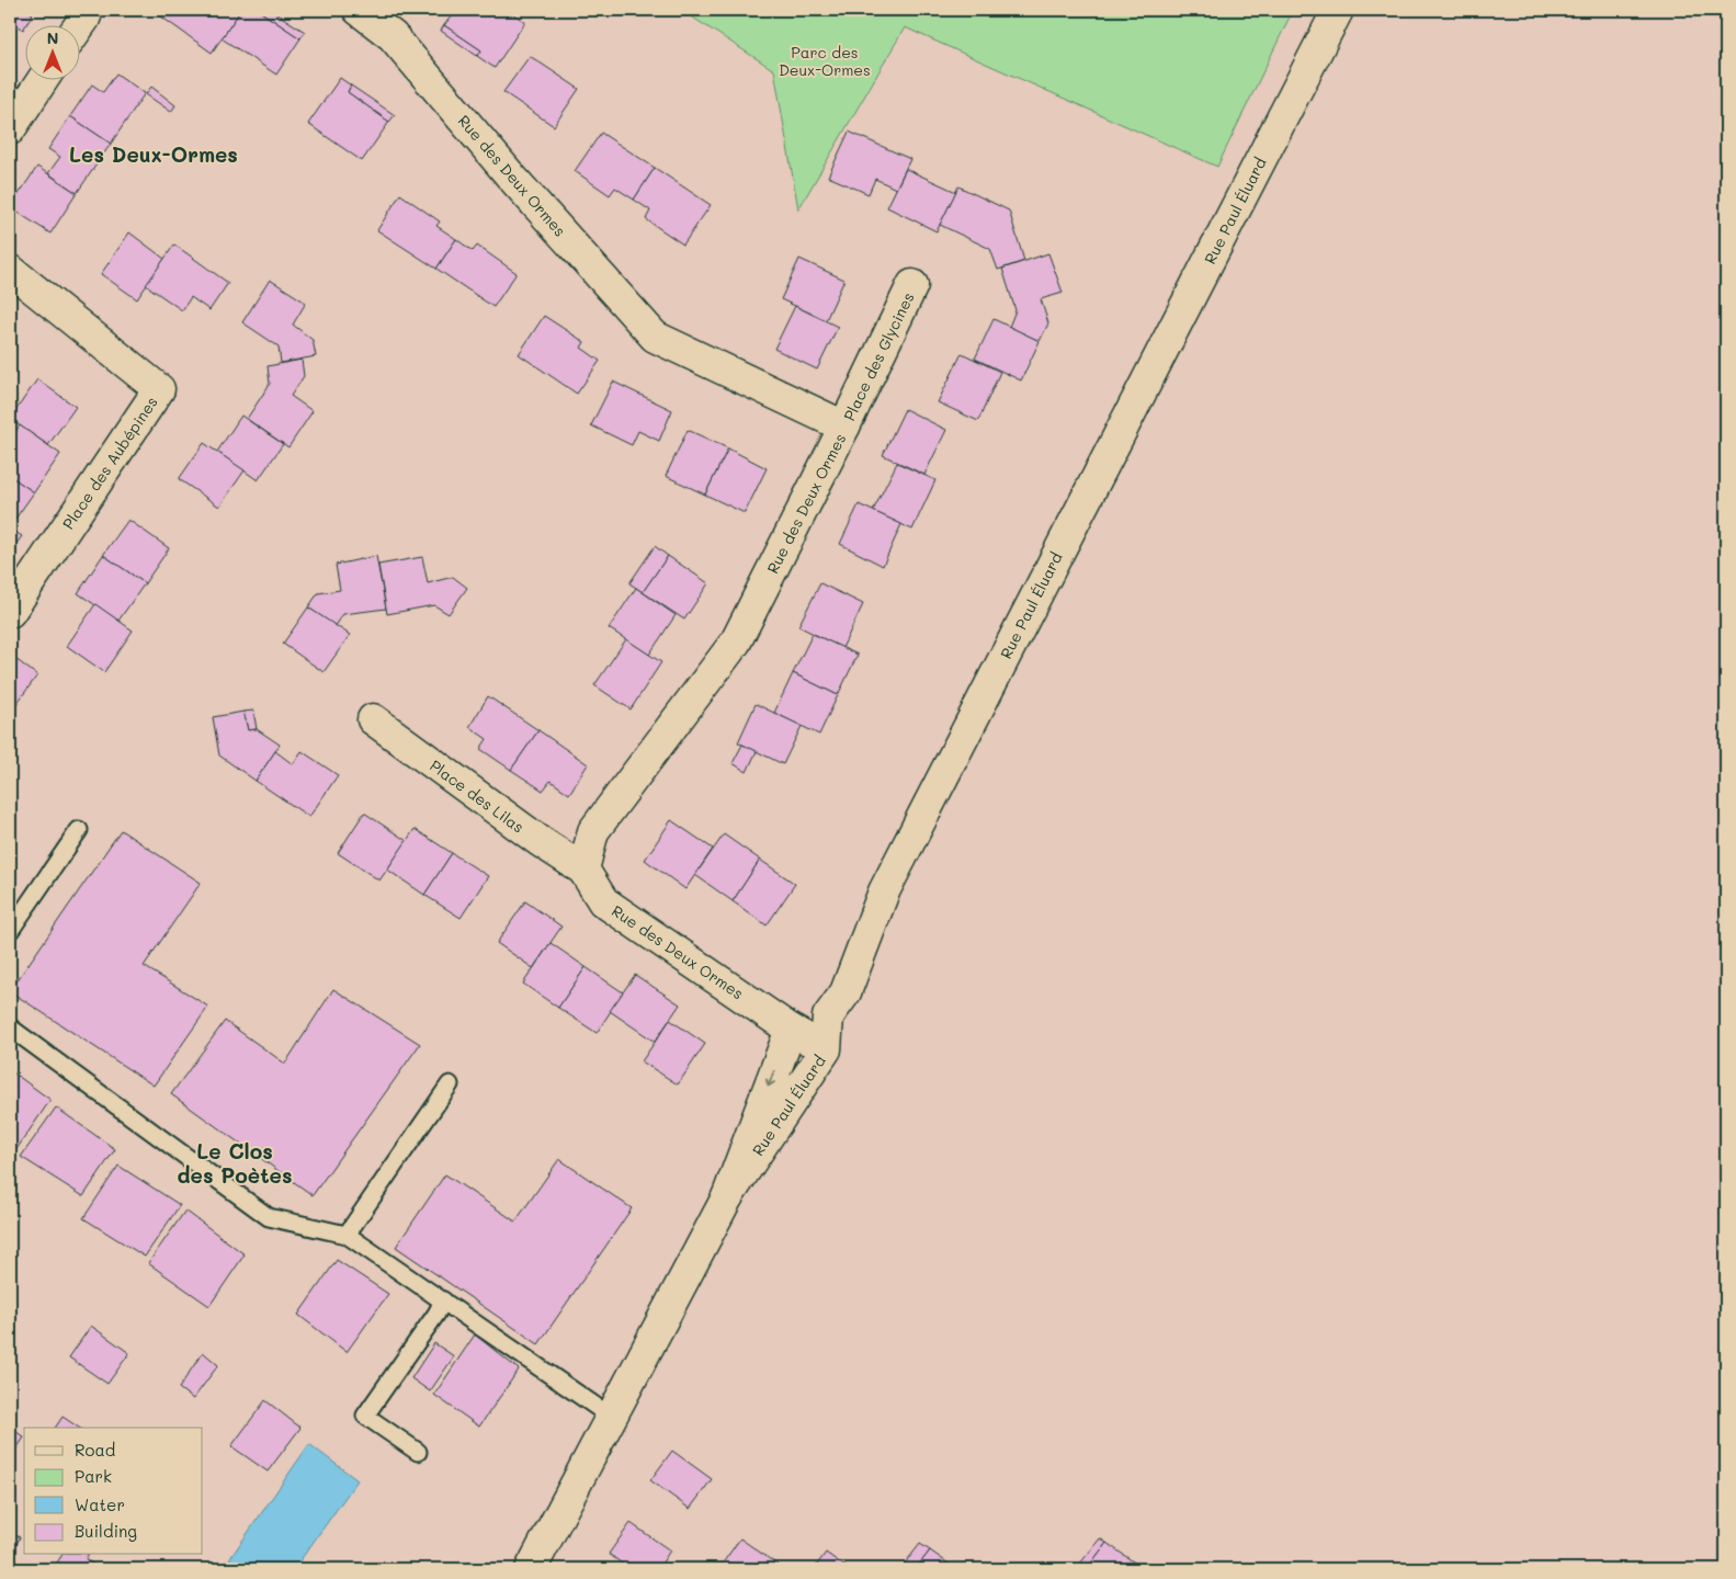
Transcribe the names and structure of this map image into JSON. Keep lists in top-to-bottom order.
{
  "streets": {
    "street": [
      "Rue des Deux Ormes",
      "Rue Paul Éluard",
      "Place des Glycines",
      "Place des Aubépines",
      "Place des Lilas"
    ]
  },
  "crossings": [
    ["Rue des Deux Ormes", "Rue Paul Éluard"],
    ["Rue des Deux Ormes", "Place des Glycines"],
    ["Rue des Deux Ormes", "Place des Lilas"]
  ],
  "districts": ["Les Deux-Ormes", "Le Clos des Poètes"],
  "parks": ["Parc des Deux-Ormes"],
  "legend": [
    "Road",
    "Park",
    "Water",
    "Building"
  ],
  "north": "top"
}
